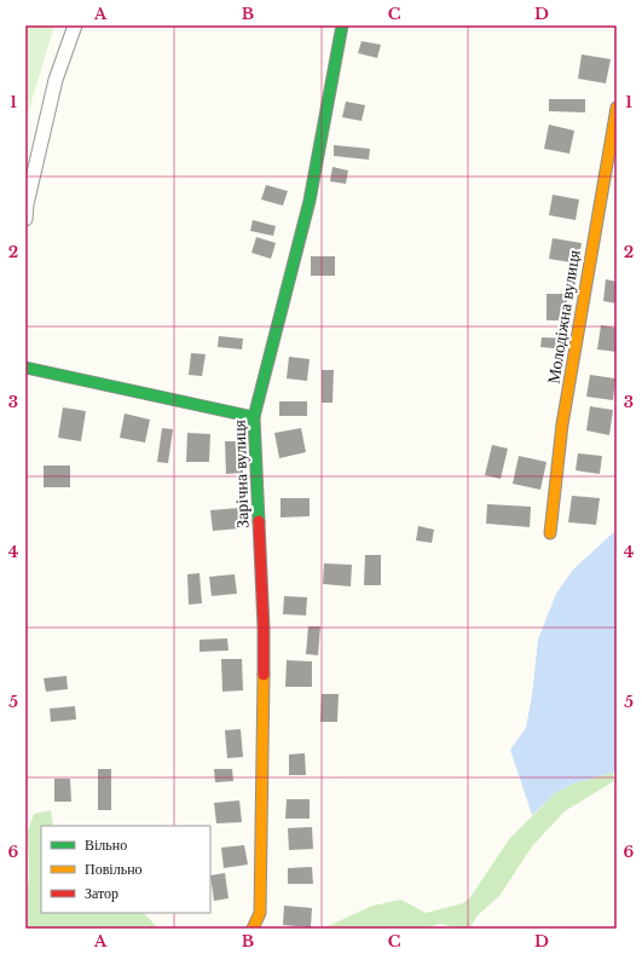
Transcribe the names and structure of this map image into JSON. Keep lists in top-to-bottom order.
{
  "streets": {
    "street": ["Молодіжна вулиця", "Зарічна вулиця"]
  },
  "legend": ["Вільно", "Повільно", "Затор"],
  "grid": {
    "columns": [
      "A",
      "B",
      "C",
      "D"
    ],
    "rows": [
      "1",
      "2",
      "3",
      "4",
      "5",
      "6"
    ]
  }
}
